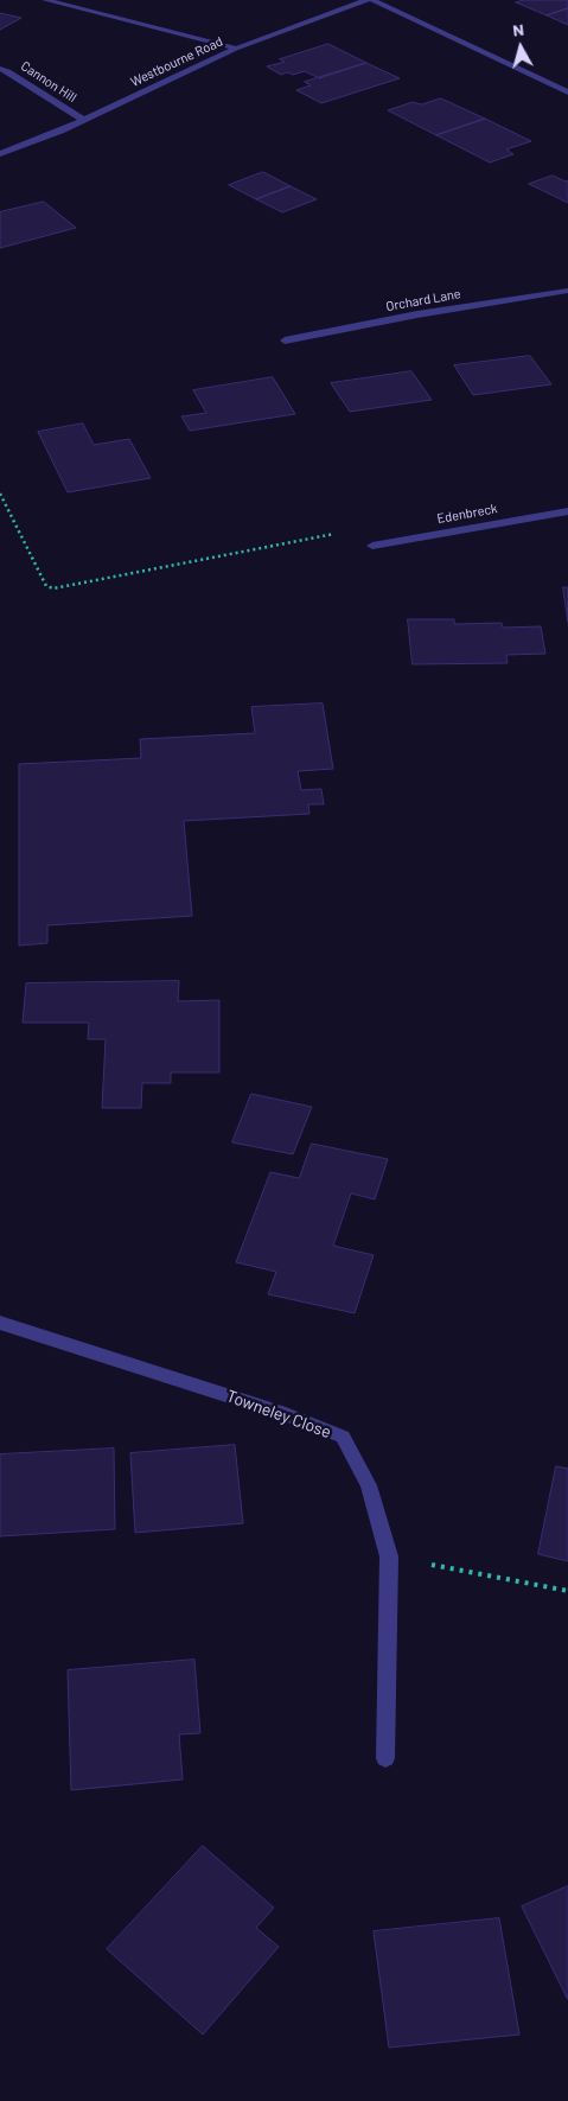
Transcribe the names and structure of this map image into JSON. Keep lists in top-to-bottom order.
{
  "streets": {
    "street": [
      "Westbourne Road",
      "Cannon Hill",
      "Orchard Lane",
      "Edenbreck",
      "Towneley Close"
    ]
  },
  "crossings": [
    ["Westbourne Road", "Cannon Hill"]
  ],
  "north": "top"
}
